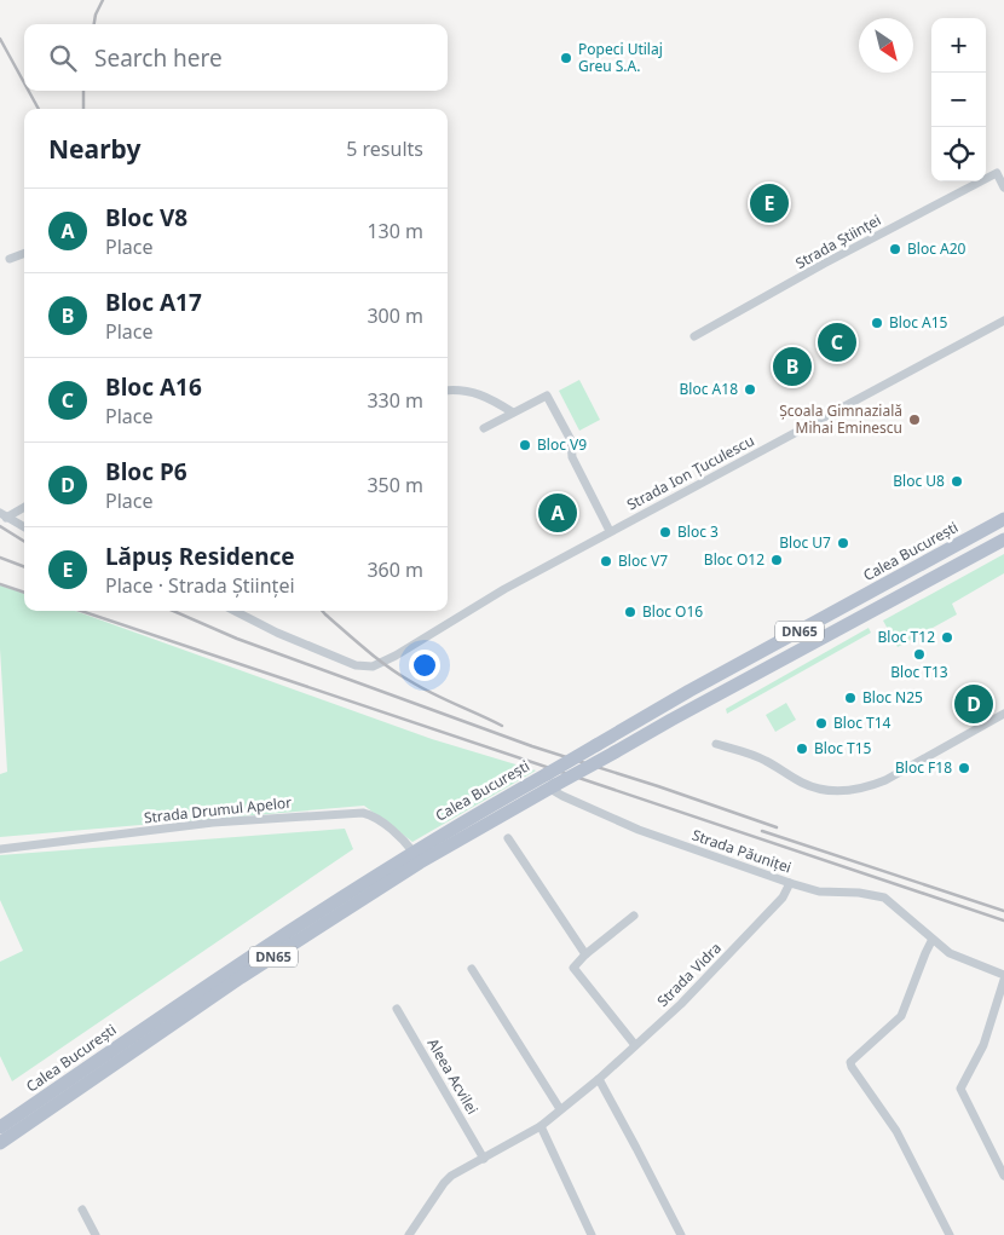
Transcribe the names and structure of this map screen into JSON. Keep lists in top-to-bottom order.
{
  "streets": {
    "main road": ["Calea București", "DN65"],
    "street": [
      "Strada Științei",
      "Strada Ion Țuculescu",
      "Strada Drumul Apelor",
      "Strada Păuniței",
      "Strada Vidra",
      "Aleea Acvilei"
    ]
  },
  "crossings": [
    ["Calea București", "Strada Drumul Apelor"],
    ["Calea București", "Strada Păuniței"],
    ["Strada Păuniței", "Strada Vidra"],
    ["Strada Vidra", "Aleea Acvilei"]
  ],
  "places": [
    "Popeci Utilaj Greu S.A.",
    "Bloc A20",
    "Bloc A15",
    "Bloc A18",
    "Școala Gimnazială Mihai Eminescu",
    "Bloc V9",
    "Bloc U8",
    "Bloc 3",
    "Bloc U7",
    "Bloc O12",
    "Bloc V7",
    "Bloc O16",
    "Bloc T12",
    "Bloc T13",
    "Bloc N25",
    "Bloc T14",
    "Bloc T15",
    "Bloc F18"
  ],
  "north": "bottom right",
  "page": {
    "map_buttons": ["+", "−"],
    "search": "Search here",
    "heading": ["Nearby", "5 results"],
    "pins": [
      "E",
      "C",
      "B",
      "A",
      "D"
    ],
    "list": [
      {
        "mark": "A",
        "name": "Bloc V8",
        "note": "Place",
        "value": "130 m"
      },
      {
        "mark": "B",
        "name": "Bloc A17",
        "note": "Place",
        "value": "300 m"
      },
      {
        "mark": "C",
        "name": "Bloc A16",
        "note": "Place",
        "value": "330 m"
      },
      {
        "mark": "D",
        "name": "Bloc P6",
        "note": "Place",
        "value": "350 m"
      },
      {
        "mark": "E",
        "name": "Lăpuș Residence",
        "note": "Place · Strada Științei",
        "value": "360 m"
      }
    ]
  }
}
